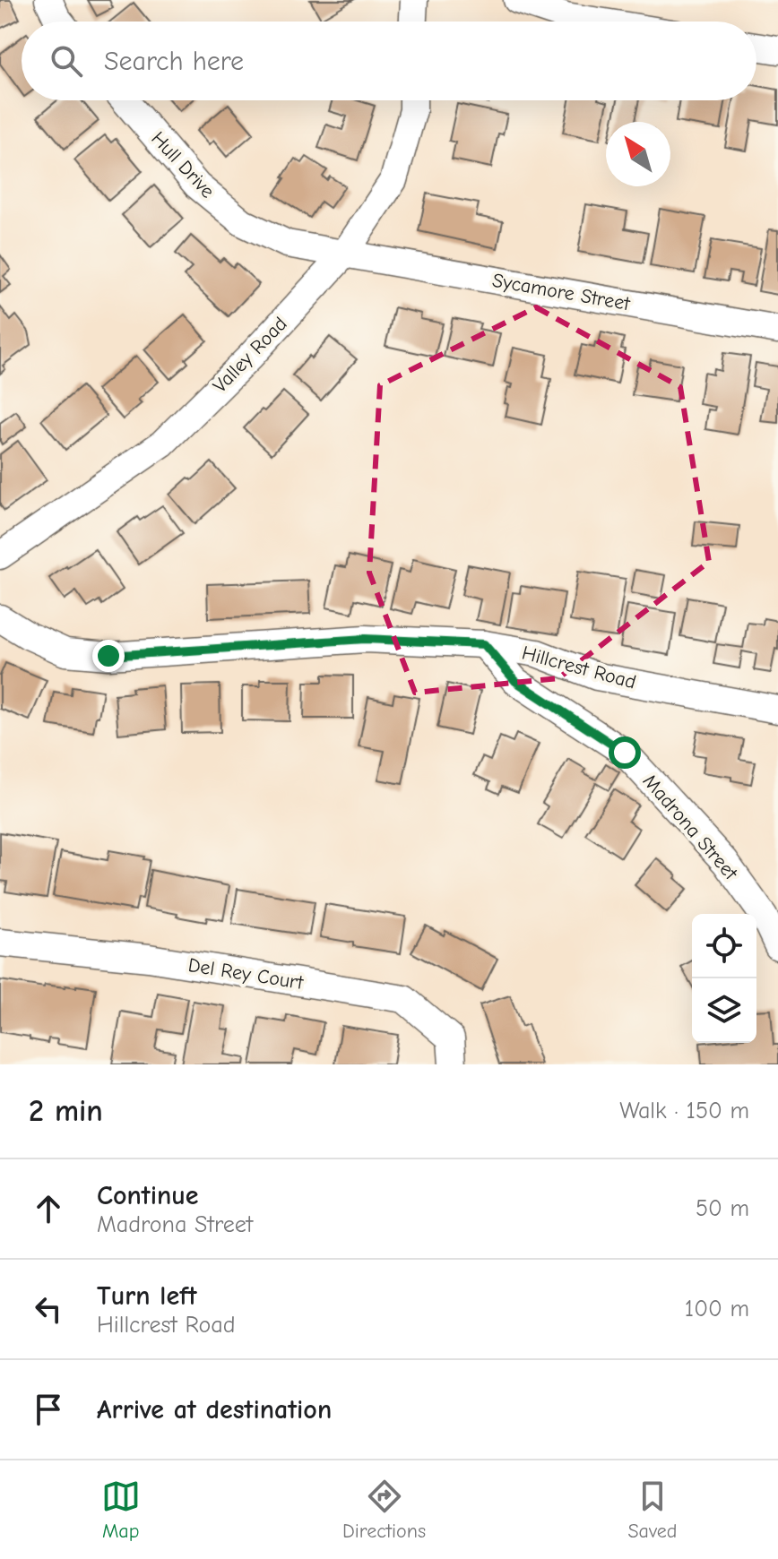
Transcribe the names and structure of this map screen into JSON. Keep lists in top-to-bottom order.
{
  "streets": {
    "street": [
      "Hull Drive",
      "Sycamore Street",
      "Valley Road",
      "Hillcrest Road",
      "Madrona Street",
      "Del Rey Court"
    ]
  },
  "crossings": [
    ["Hull Drive", "Sycamore Street"],
    ["Hull Drive", "Valley Road"],
    ["Sycamore Street", "Valley Road"],
    ["Hillcrest Road", "Madrona Street"]
  ],
  "north": "top left",
  "page": {
    "search": "Search here",
    "heading": ["2 min", "Walk · 150 m"],
    "list": [
      ["Continue", "Madrona Street", "50 m"],
      ["Turn left", "Hillcrest Road", "100 m"],
      "Arrive at destination"
    ],
    "nav": ["Map", "Directions", "Saved"]
  }
}
